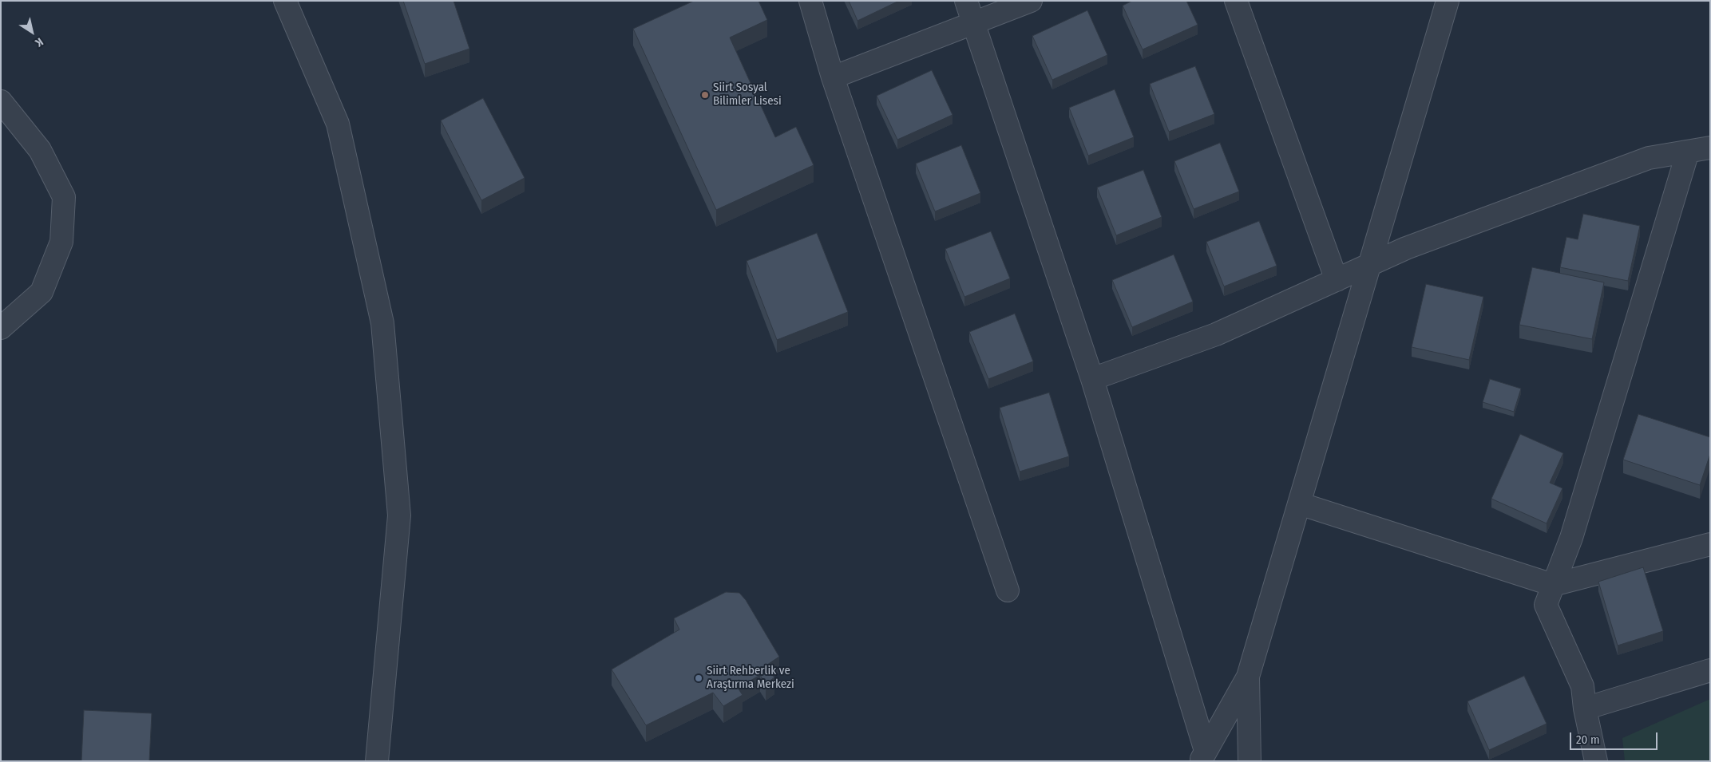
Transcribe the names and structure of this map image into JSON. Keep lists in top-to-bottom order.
{
  "places": ["Siirt Sosyal Bilimler Lisesi", "Siirt Rehberlik ve Araştırma Merkezi"],
  "scale_bar": "20 m",
  "north": "bottom right"
}
